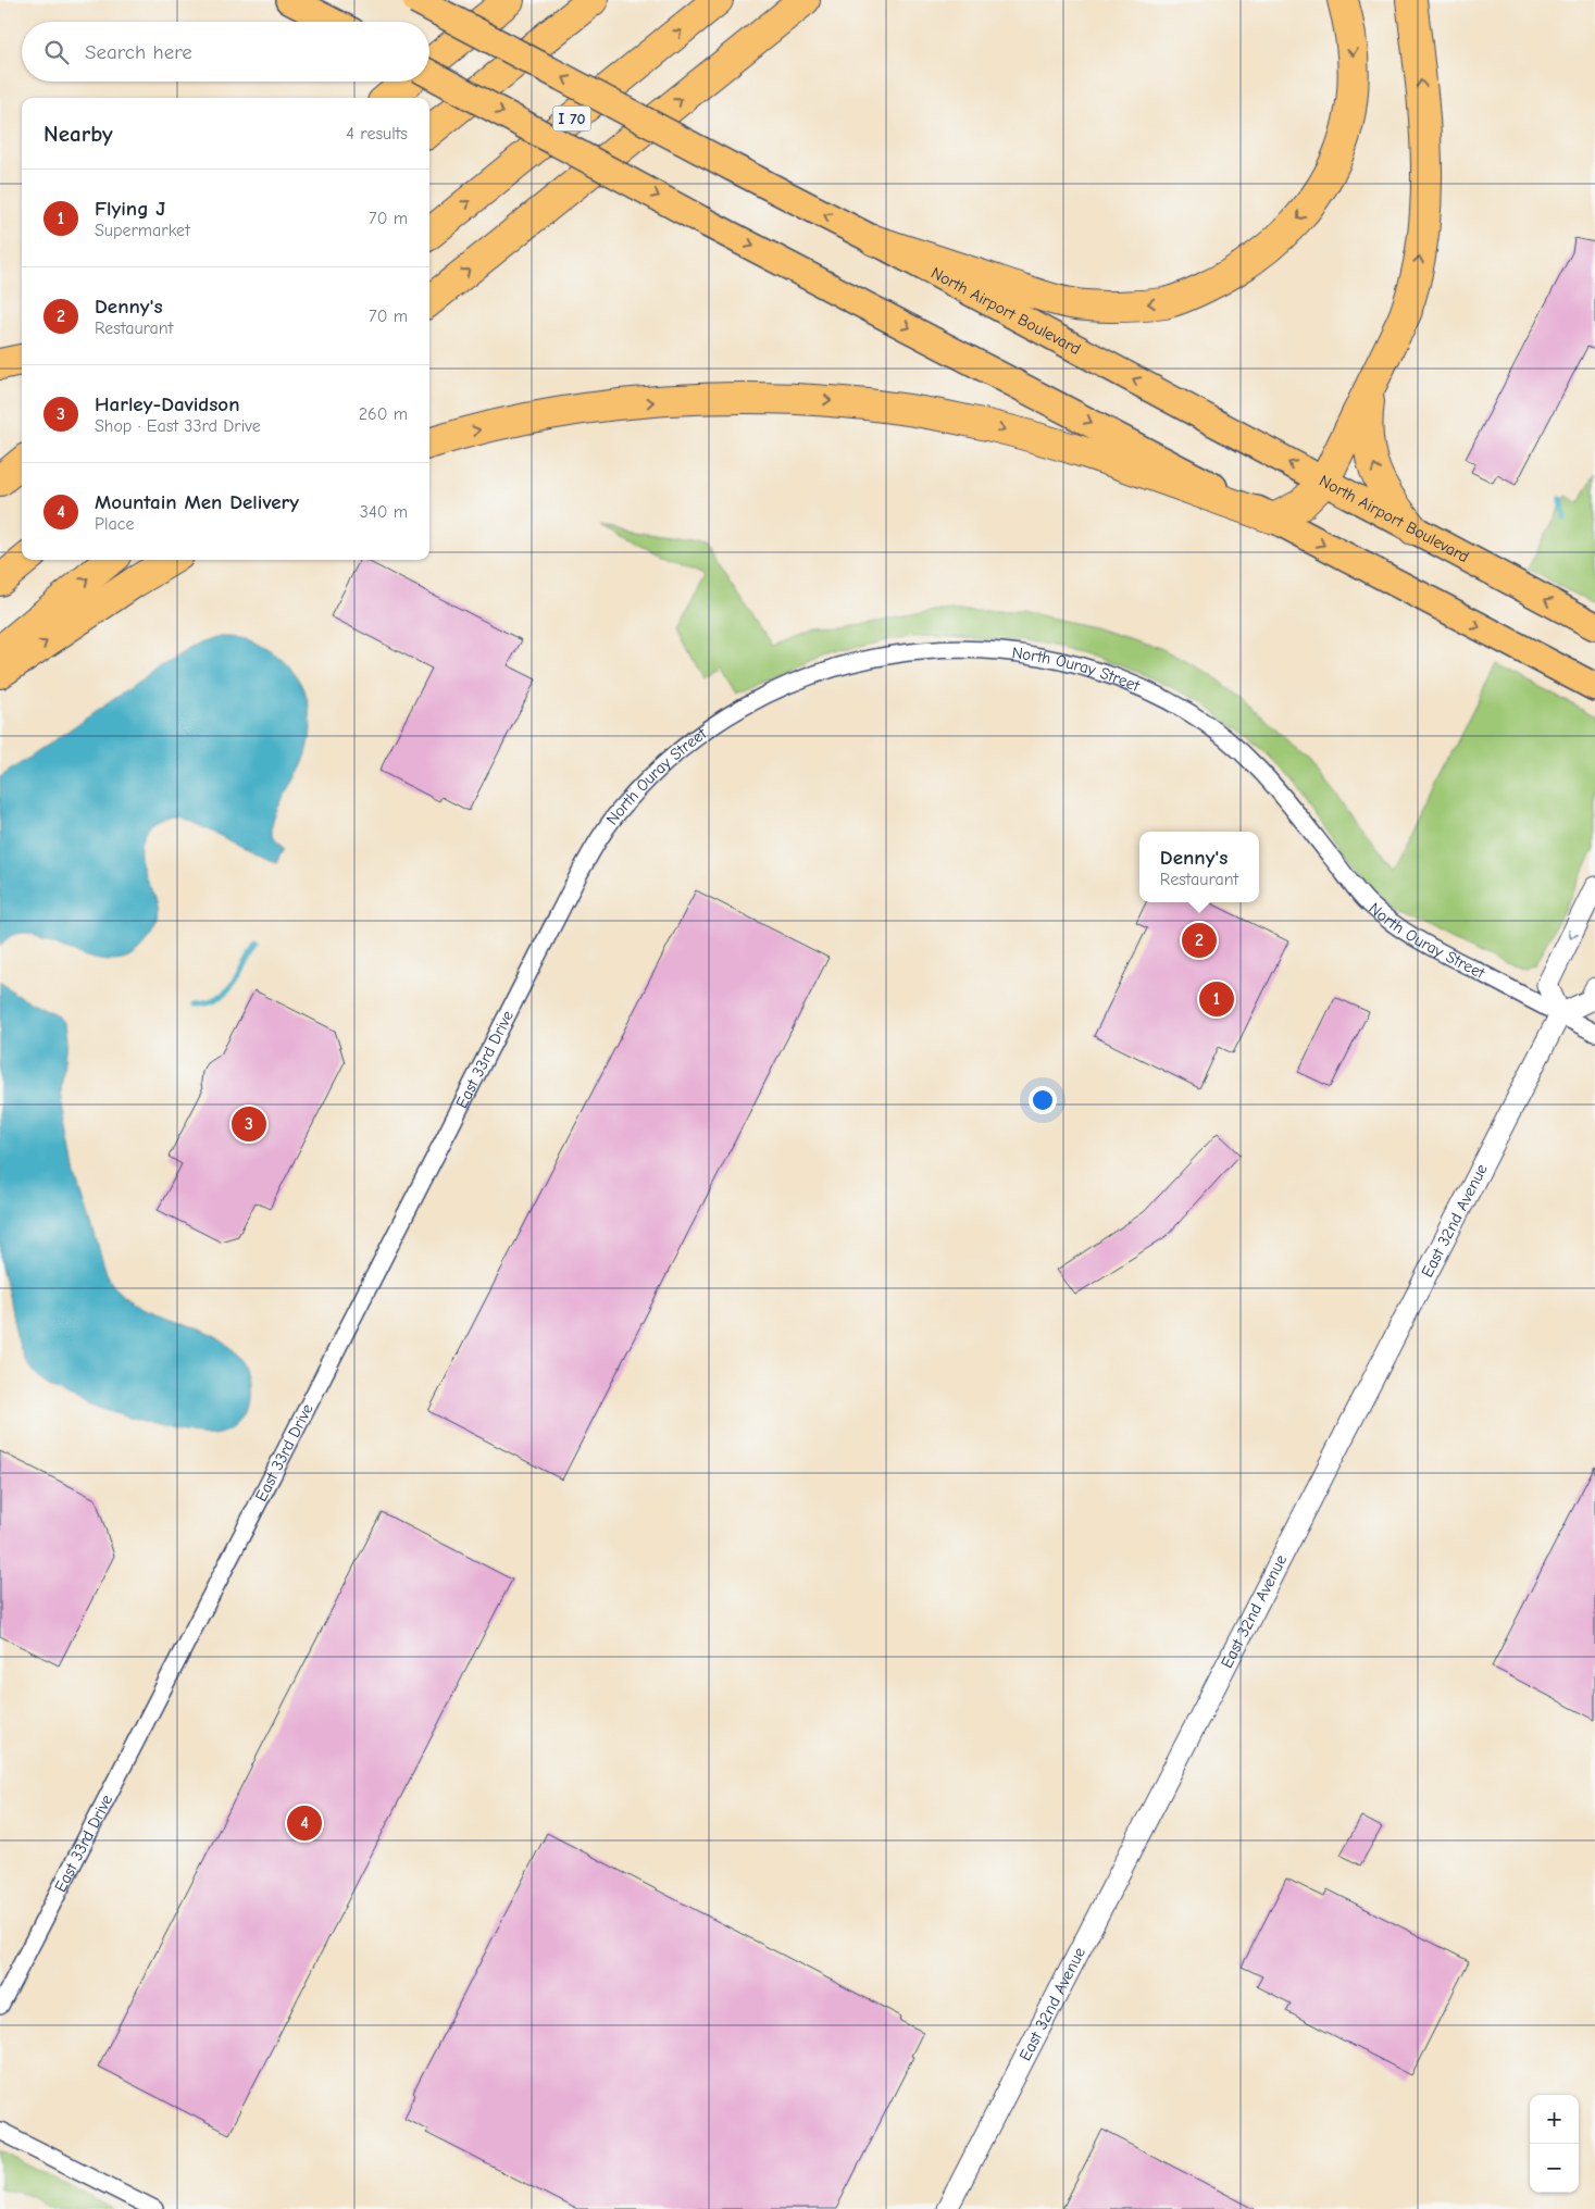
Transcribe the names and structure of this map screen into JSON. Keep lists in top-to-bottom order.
{
  "streets": {
    "highway": ["I 70"],
    "main road": ["North Airport Boulevard"],
    "street": ["North Ouray Street", "East 33rd Drive", "East 32nd Avenue"]
  },
  "crossings": [
    ["North Ouray Street", "East 33rd Drive"],
    ["North Ouray Street", "East 32nd Avenue"]
  ],
  "page": {
    "search": "Search here",
    "heading": ["Nearby", "4 results"],
    "list": [
      {
        "mark": "1",
        "name": "Flying J",
        "note": "Supermarket",
        "value": "70 m"
      },
      {
        "mark": "2",
        "name": "Denny's",
        "note": "Restaurant",
        "value": "70 m"
      },
      {
        "mark": "3",
        "name": "Harley-Davidson",
        "note": "Shop · East 33rd Drive",
        "value": "260 m"
      },
      {
        "mark": "4",
        "name": "Mountain Men Delivery",
        "note": "Place",
        "value": "340 m"
      }
    ],
    "popup": ["Denny's", "Restaurant"],
    "pins": [
      "2",
      "1",
      "3",
      "4"
    ],
    "map_buttons": ["+", "−"]
  }
}
